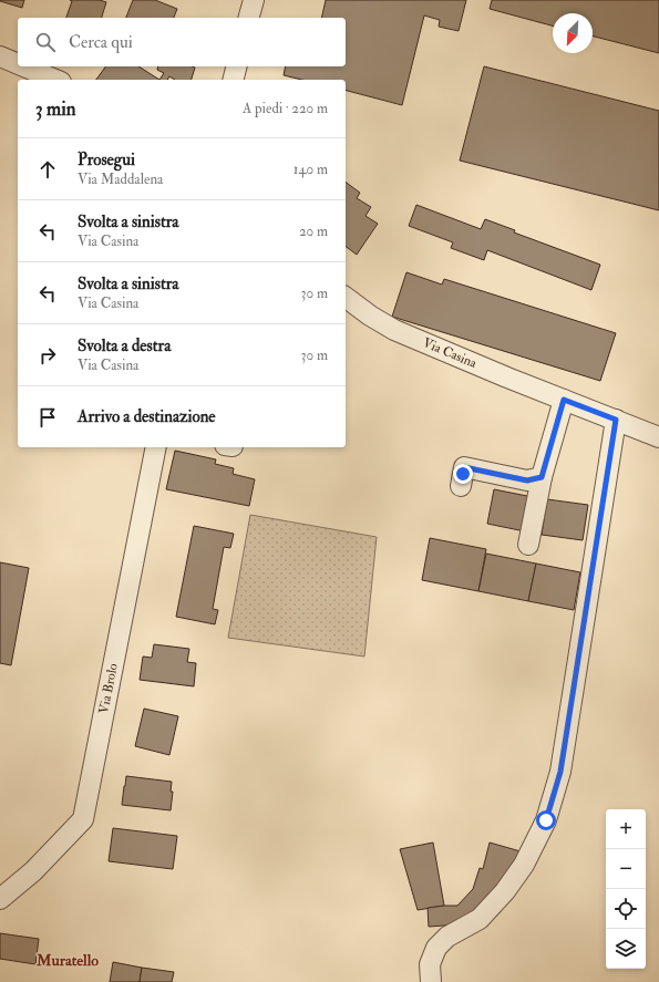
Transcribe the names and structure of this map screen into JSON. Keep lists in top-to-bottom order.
{
  "streets": {
    "street": ["Via Casina", "Via Brolo"]
  },
  "districts": ["Muratello"],
  "north": "bottom left",
  "page": {
    "search": "Cerca qui",
    "heading": ["3 min", "A piedi · 220 m"],
    "list": [
      ["Prosegui", "Via Maddalena", "140 m"],
      ["Svolta a sinistra", "Via Casina", "20 m"],
      ["Svolta a sinistra", "Via Casina", "30 m"],
      ["Svolta a destra", "Via Casina", "30 m"],
      "Arrivo a destinazione"
    ],
    "map_buttons": ["+", "−"]
  }
}
